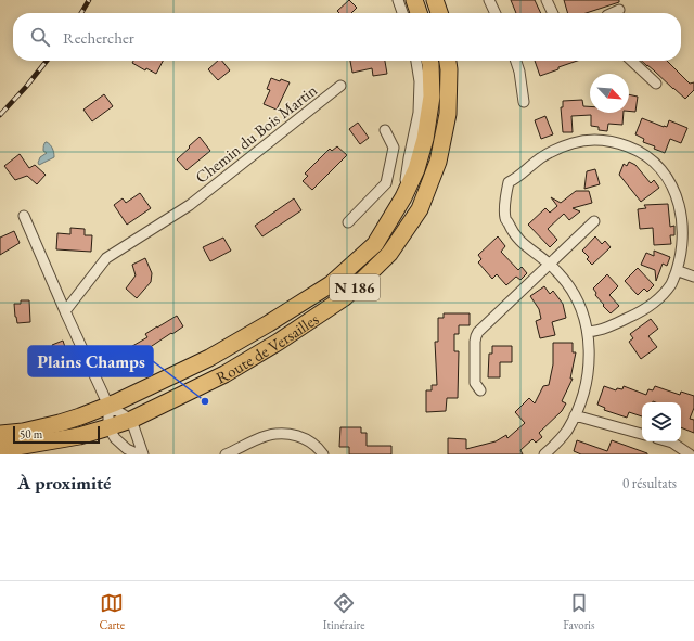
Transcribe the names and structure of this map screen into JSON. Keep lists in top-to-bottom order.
{
  "streets": {
    "main road": ["N 186", "Route de Versailles"],
    "street": ["Chemin du Bois Martin"]
  },
  "places": ["Plains Champs"],
  "scale_bar": "50 m",
  "north": "bottom right",
  "page": {
    "search": "Rechercher",
    "scale": "50 m",
    "heading": ["À proximité", "0 résultats"],
    "nav": ["Carte", "Itinéraire", "Favoris"]
  }
}
